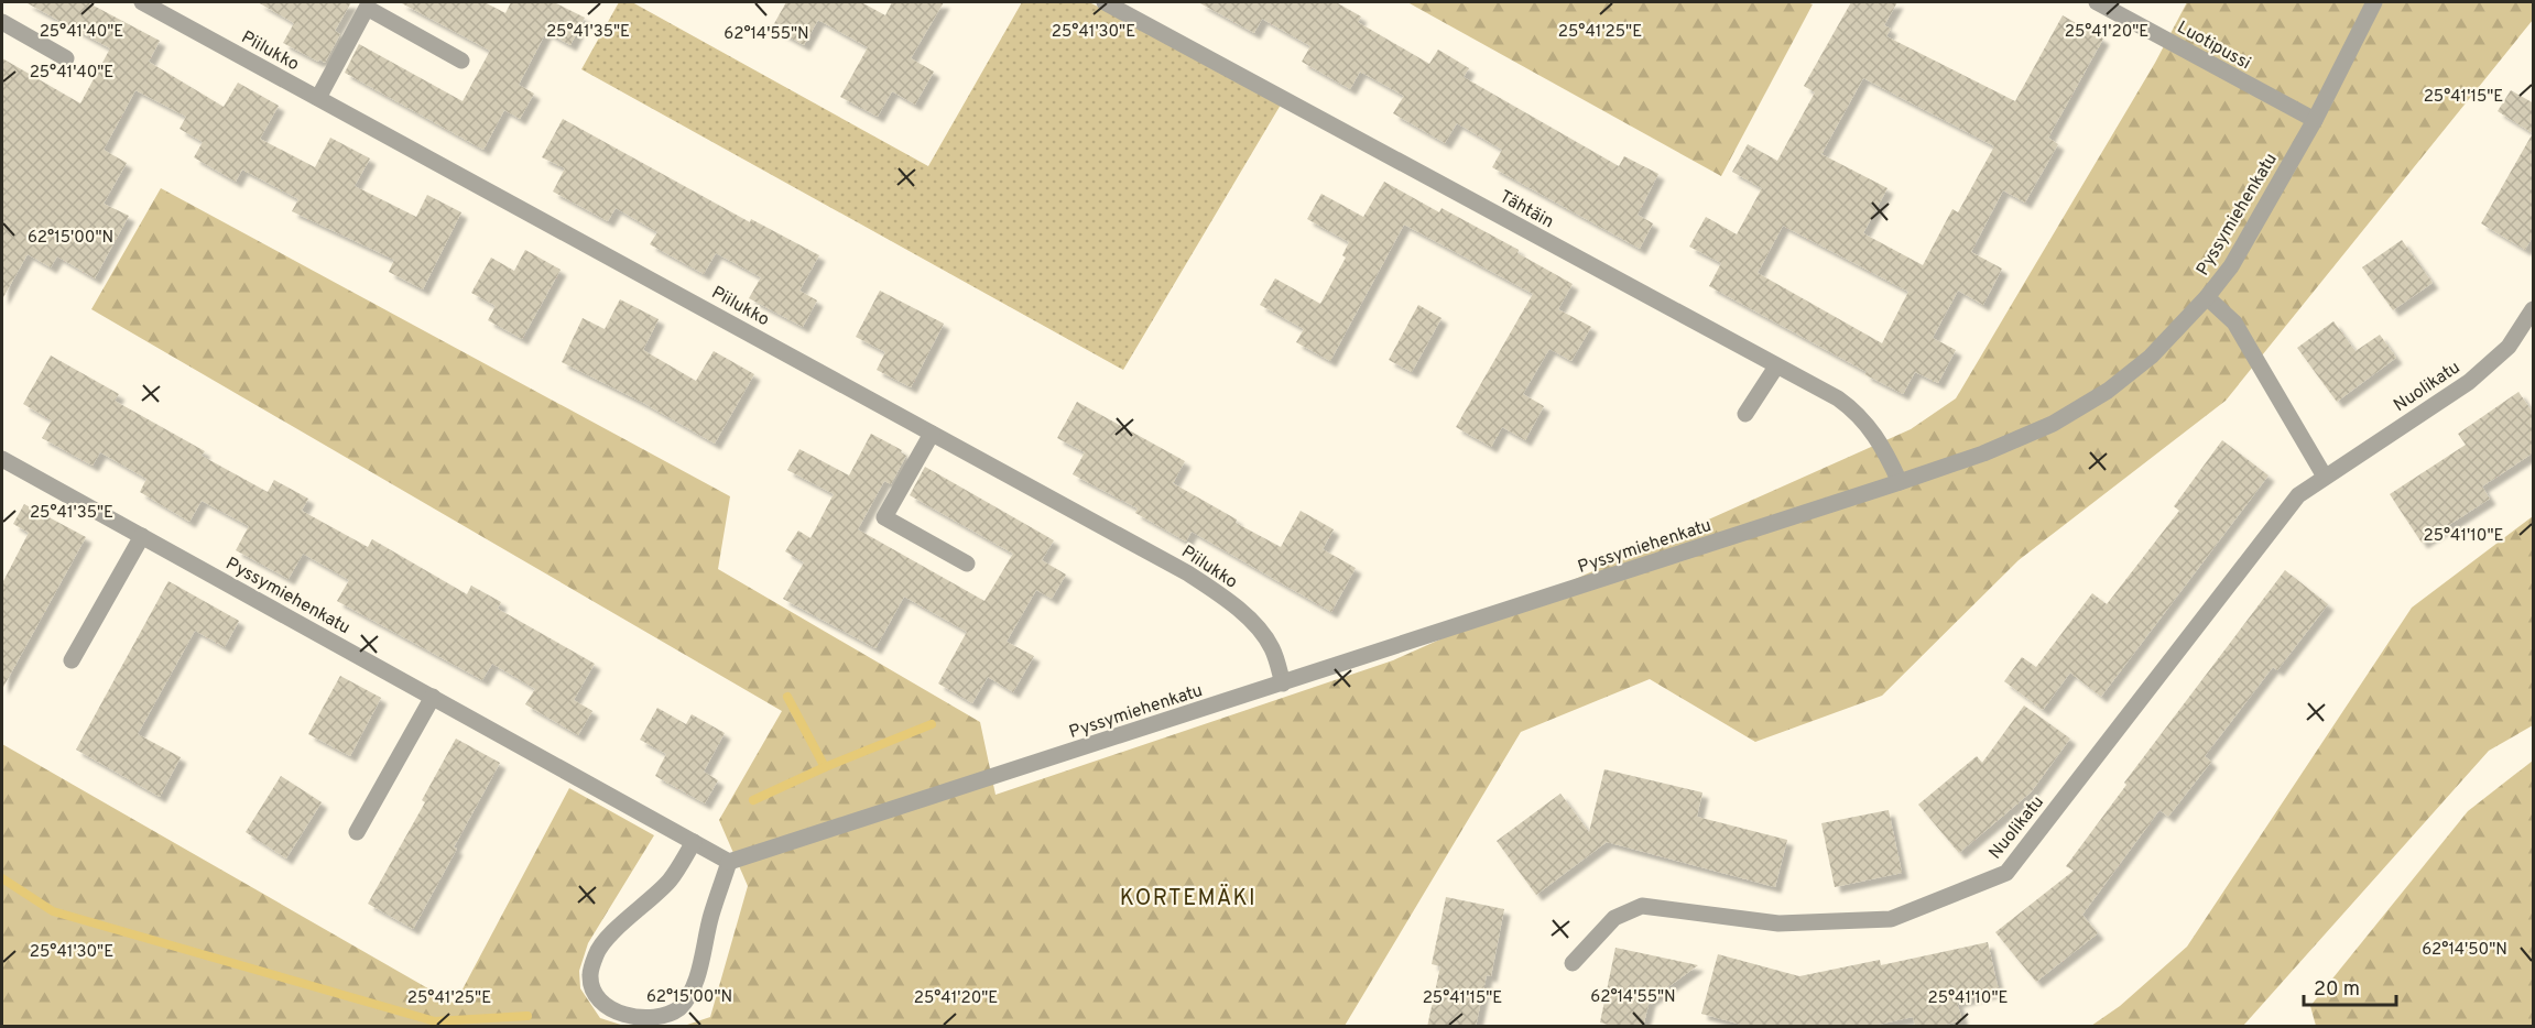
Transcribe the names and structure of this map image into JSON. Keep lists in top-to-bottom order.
{
  "streets": {
    "street": [
      "Luotipussi",
      "Piilukko",
      "Tähtäin",
      "Pyssymiehenkatu",
      "Nuolikatu"
    ]
  },
  "crossings": [
    ["Luotipussi", "Pyssymiehenkatu"],
    ["Piilukko", "Pyssymiehenkatu"],
    ["Tähtäin", "Pyssymiehenkatu"]
  ],
  "districts": ["KORTEMÄKI"],
  "scale_bar": "20 m",
  "coordinates": [
    "25°41'40\"E",
    "25°41'35\"E",
    "25°41'30\"E",
    "25°41'25\"E",
    "25°41'20\"E",
    "62°14'55\"N",
    "25°41'15\"E",
    "62°15'00\"N",
    "25°41'10\"E",
    "62°14'50\"N"
  ]
}
